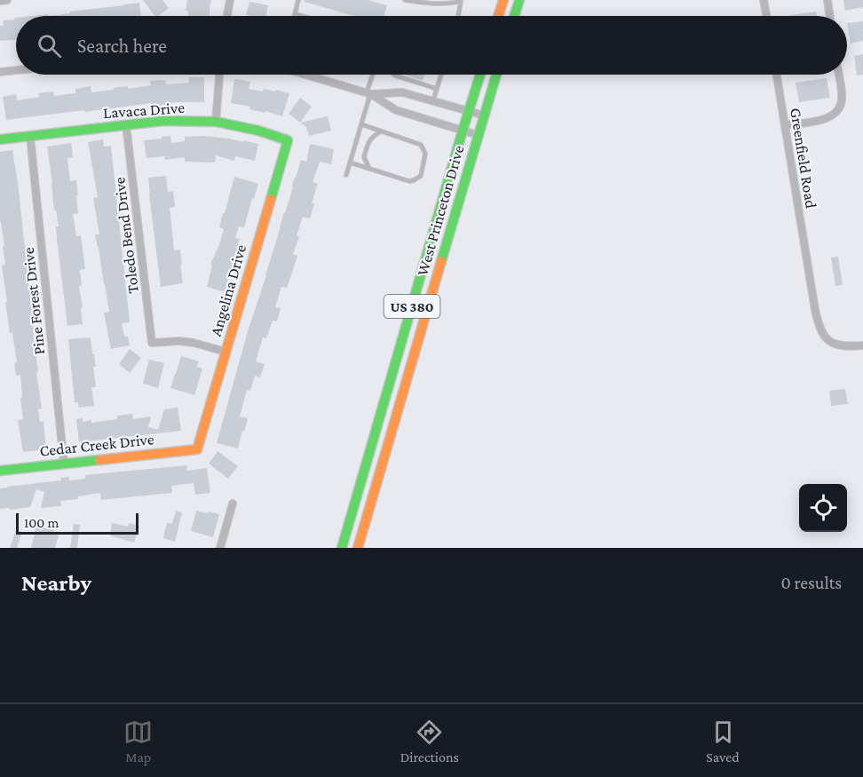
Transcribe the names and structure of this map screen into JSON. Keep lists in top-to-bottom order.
{
  "streets": {
    "main road": [
      "Lavaca Drive",
      "West Princeton Drive",
      "Angelina Drive",
      "US 380",
      "Cedar Creek Drive"
    ],
    "street": ["Greenfield Road", "Toledo Bend Drive", "Pine Forest Drive"]
  },
  "crossings": [
    ["Lavaca Drive", "Toledo Bend Drive"],
    ["Lavaca Drive", "Angelina Drive"],
    ["Lavaca Drive", "Pine Forest Drive"],
    ["Toledo Bend Drive", "Angelina Drive"],
    ["Angelina Drive", "Cedar Creek Drive"],
    ["Pine Forest Drive", "Cedar Creek Drive"]
  ],
  "scale_bar": "100 m",
  "page": {
    "search": "Search here",
    "scale": "100 m",
    "heading": ["Nearby", "0 results"],
    "nav": ["Map", "Directions", "Saved"]
  }
}
